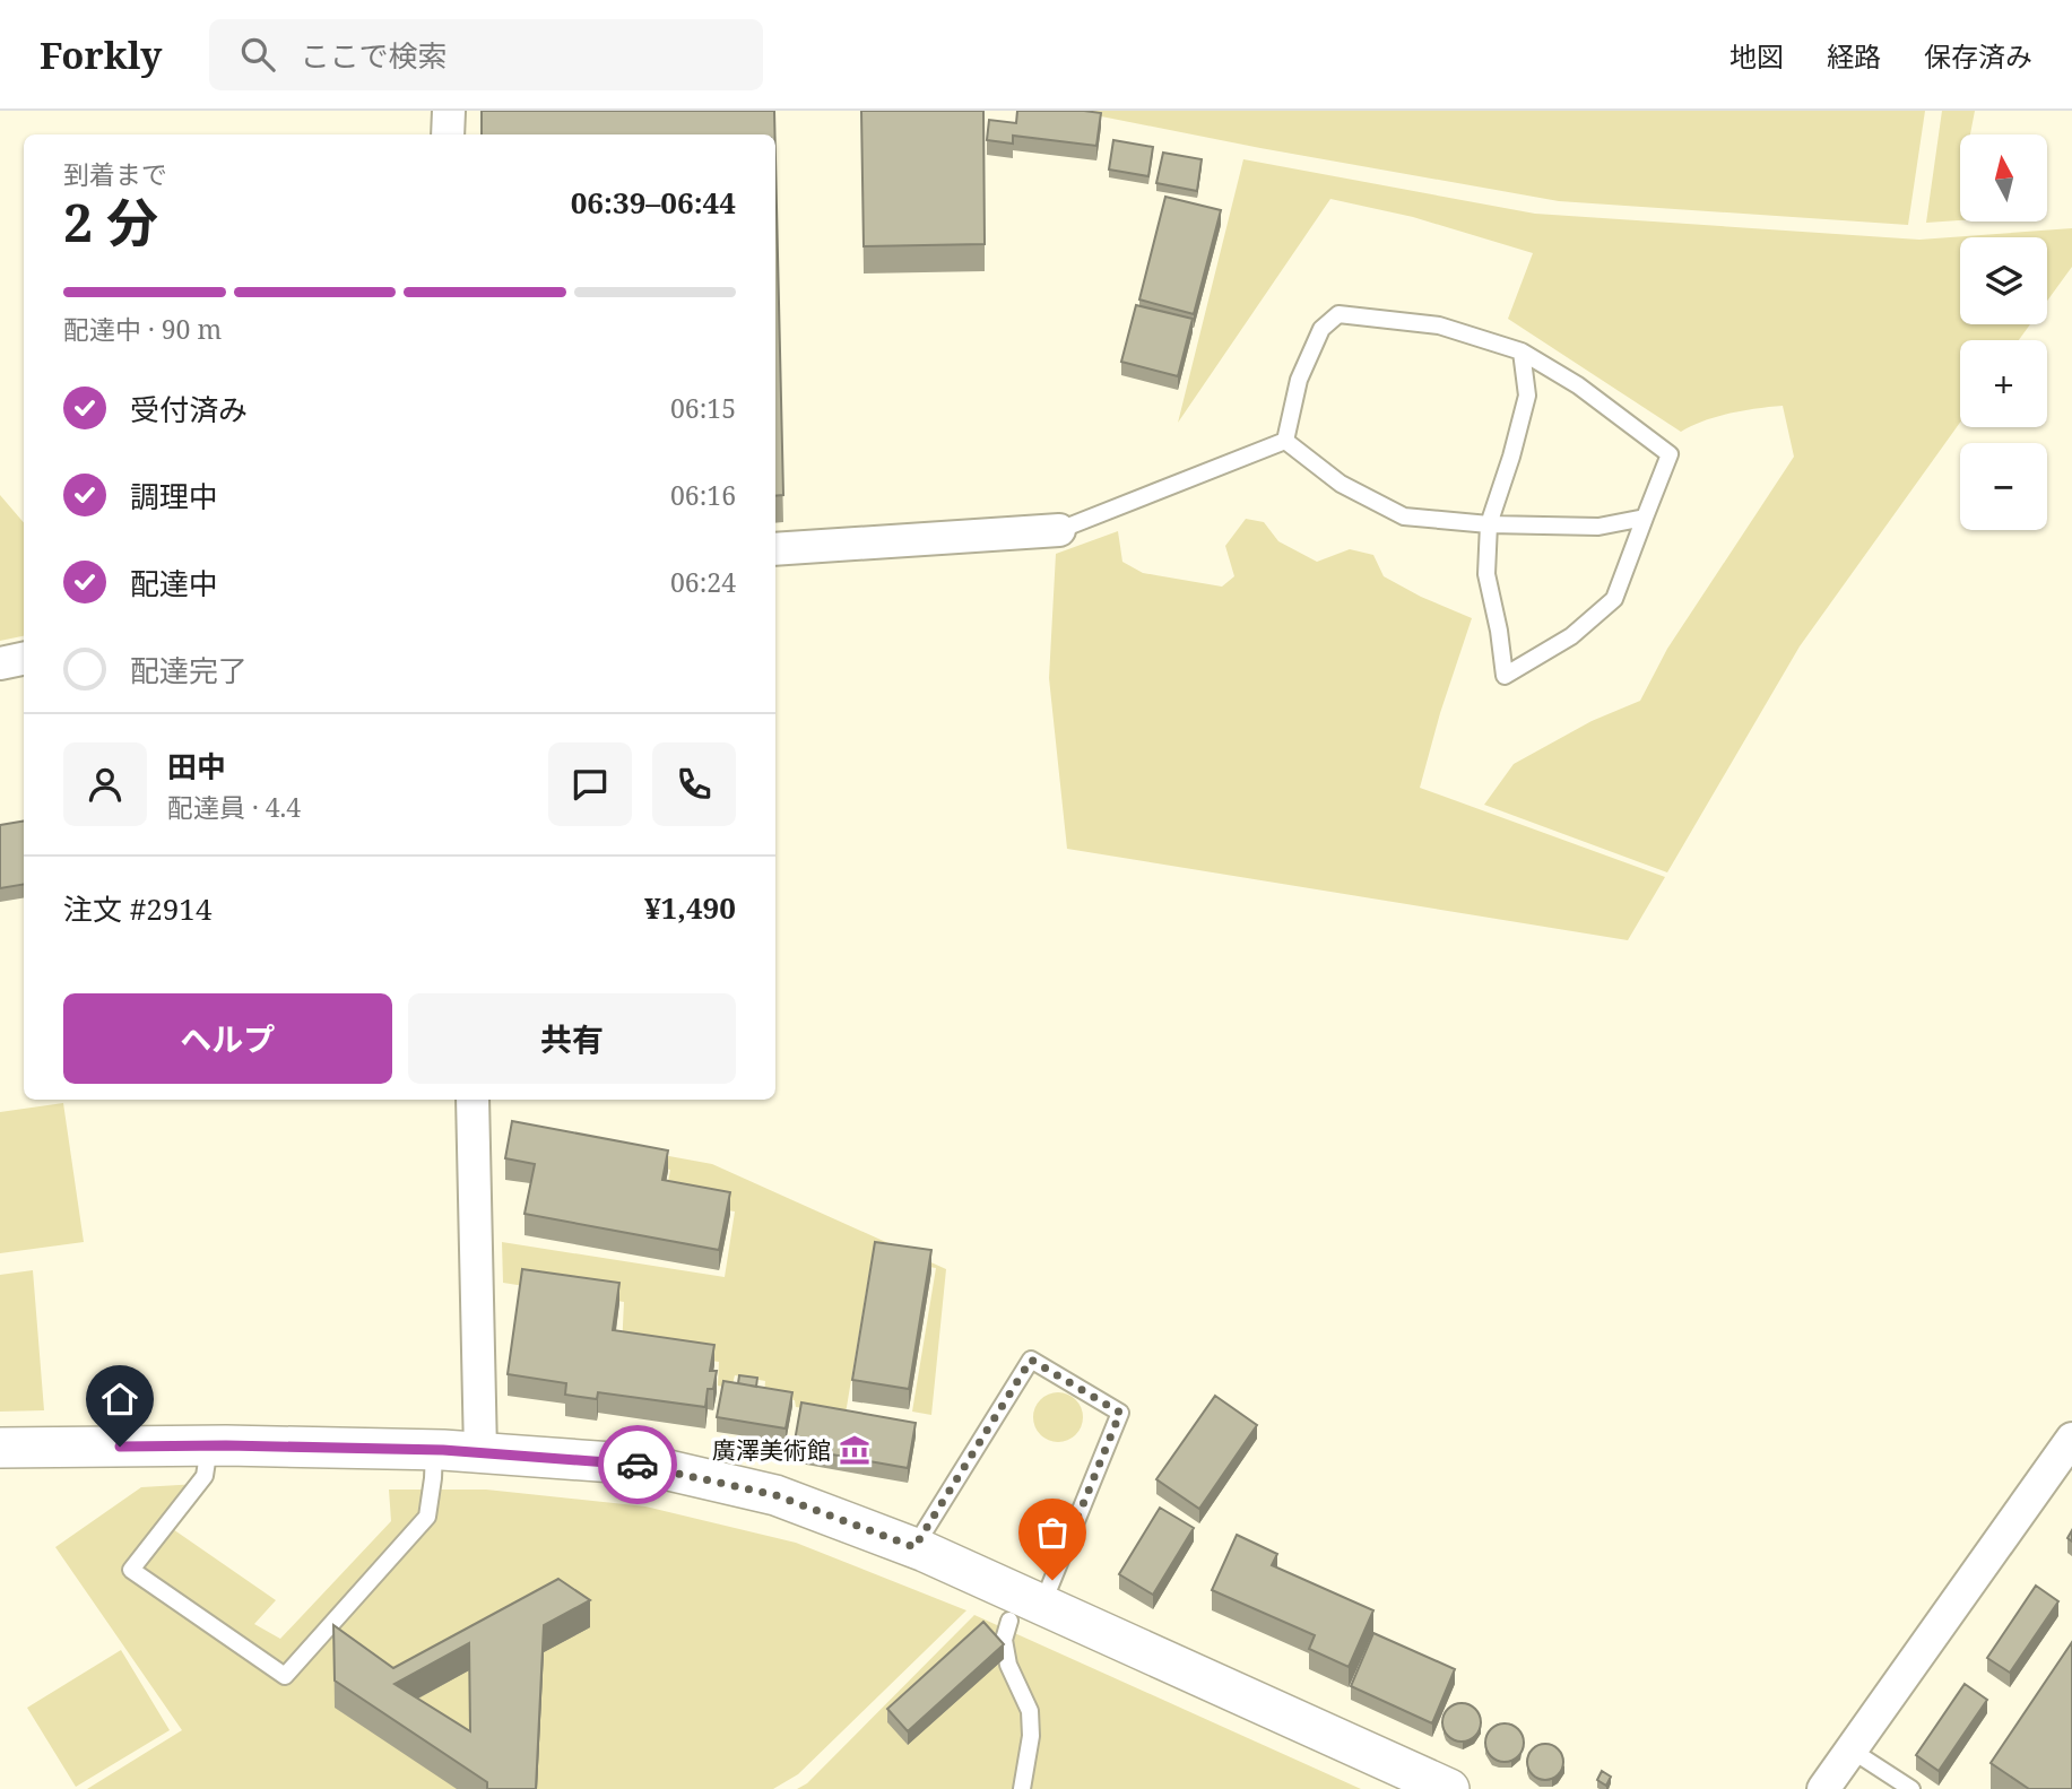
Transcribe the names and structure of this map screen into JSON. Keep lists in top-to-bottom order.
{
  "places": {
    "museum": ["廣澤美術館"]
  },
  "north": "top",
  "page": {
    "header": "Forkly",
    "search": "ここで検索",
    "nav": ["地図", "経路", "保存済み"],
    "map_buttons": ["+", "−"],
    "heading": ["2 分", "到着まで", "06:39–06:44"],
    "panel": [
      "田中",
      "配達員 · 4.4",
      "注文 #2914",
      "¥1,490"
    ],
    "bar": "配達中 · 90 m",
    "list": [
      ["受付済み", "06:15"],
      ["調理中", "06:16"],
      ["配達中", "06:24"],
      "配達完了"
    ],
    "buttons": ["ヘルプ", "共有"]
  }
}
